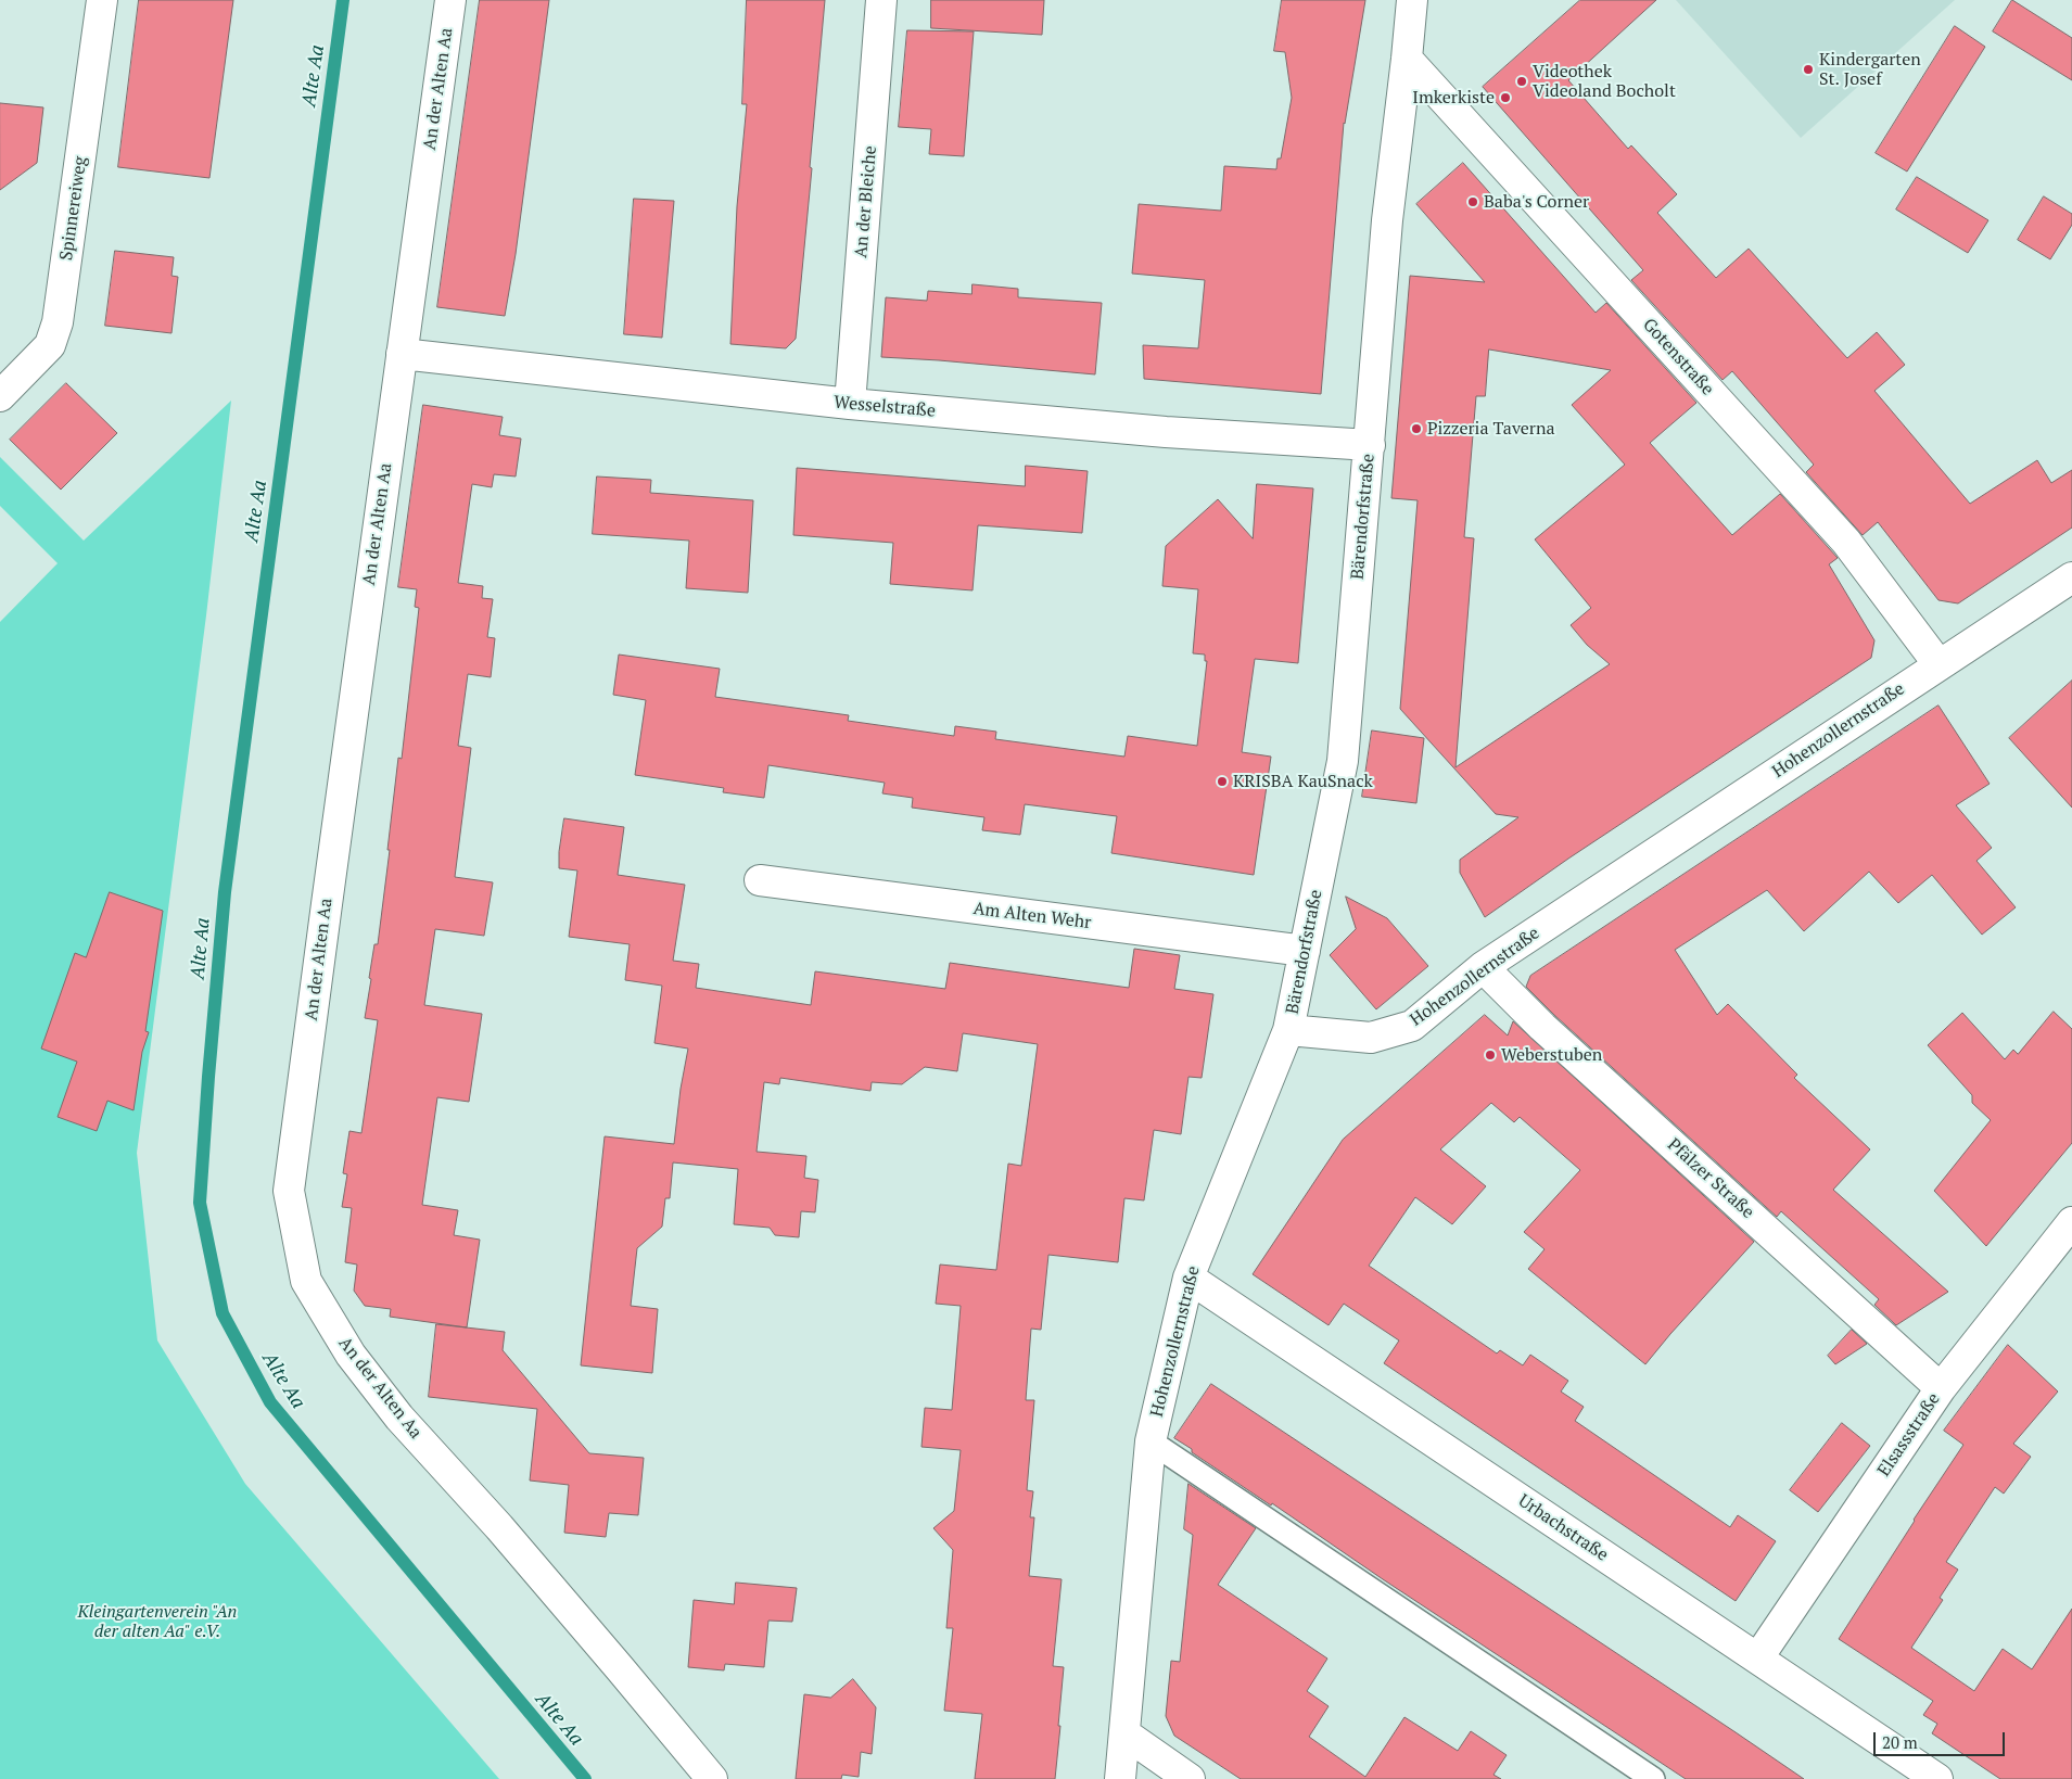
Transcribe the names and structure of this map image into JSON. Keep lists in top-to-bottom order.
{
  "streets": {
    "street": [
      "An der Alten Aa",
      "An der Bleiche",
      "Spinnereiweg",
      "Gotenstraße",
      "Wesselstraße",
      "Bärendorfstraße",
      "Hohenzollernstraße",
      "Am Alten Wehr",
      "Pfälzer Straße",
      "Elsassstraße",
      "Urbachstraße"
    ]
  },
  "crossings": [
    ["An der Alten Aa", "Wesselstraße"],
    ["An der Bleiche", "Wesselstraße"],
    ["Gotenstraße", "Bärendorfstraße"],
    ["Gotenstraße", "Hohenzollernstraße"],
    ["Wesselstraße", "Bärendorfstraße"],
    ["Bärendorfstraße", "Hohenzollernstraße"],
    ["Bärendorfstraße", "Am Alten Wehr"],
    ["Hohenzollernstraße", "Pfälzer Straße"],
    ["Hohenzollernstraße", "Urbachstraße"],
    ["Pfälzer Straße", "Elsassstraße"],
    ["Elsassstraße", "Urbachstraße"]
  ],
  "water": ["Alte Aa"],
  "parks": ["Kleingartenverein \"An der alten Aa\" e.V."],
  "places": [
    "Kindergarten St. Josef",
    "Videothek Videoland Bocholt",
    "Imkerkiste",
    "Baba's Corner",
    "Pizzeria Taverna",
    "KRISBA KauSnack",
    "Weberstuben"
  ],
  "scale_bar": "20 m"
}
